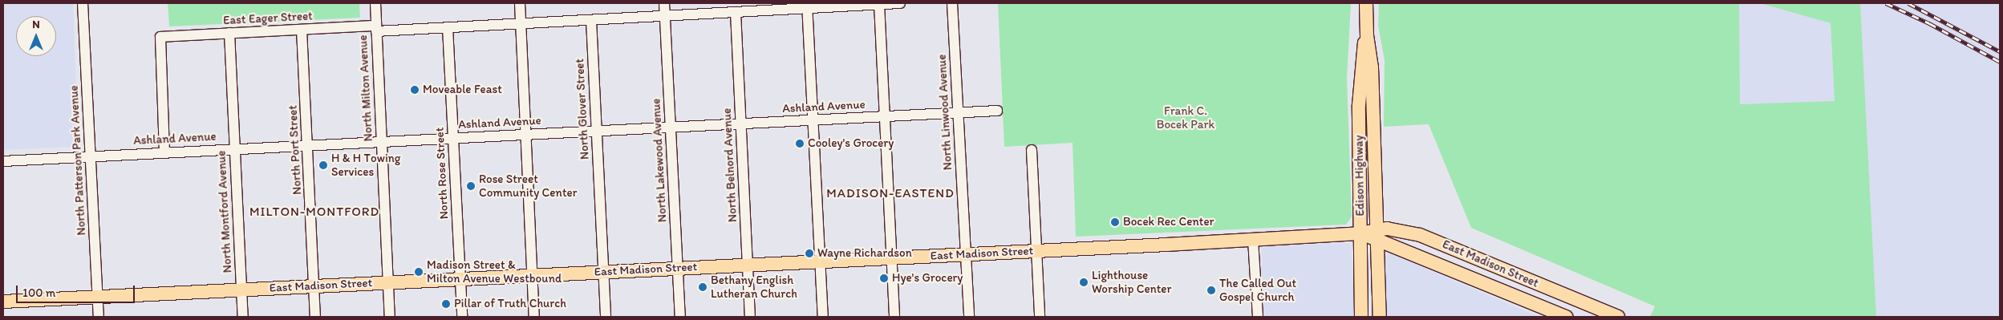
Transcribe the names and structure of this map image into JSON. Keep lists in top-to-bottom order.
{
  "streets": {
    "main road": ["Edison Highway", "East Madison Street"],
    "street": [
      "East Eager Street",
      "North Milton Avenue",
      "Ashland Avenue",
      "North Glover Street",
      "North Linwood Avenue",
      "North Port Street",
      "North Patterson Park Avenue",
      "North Lakewood Avenue",
      "North Belnord Avenue",
      "North Rose Street",
      "North Montford Avenue"
    ]
  },
  "crossings": [
    ["East Eager Street", "North Milton Avenue"],
    ["East Eager Street", "Ashland Avenue"],
    ["East Eager Street", "North Glover Street"],
    ["East Eager Street", "North Port Street"],
    ["East Eager Street", "North Lakewood Avenue"],
    ["East Eager Street", "North Belnord Avenue"],
    ["East Eager Street", "North Rose Street"],
    ["East Eager Street", "North Montford Avenue"],
    ["North Milton Avenue", "Ashland Avenue"],
    ["North Milton Avenue", "East Madison Street"],
    ["Ashland Avenue", "North Glover Street"],
    ["Ashland Avenue", "North Linwood Avenue"],
    ["Ashland Avenue", "North Port Street"],
    ["Ashland Avenue", "North Patterson Park Avenue"],
    ["Ashland Avenue", "North Lakewood Avenue"],
    ["Ashland Avenue", "North Belnord Avenue"],
    ["Ashland Avenue", "North Rose Street"],
    ["Ashland Avenue", "North Montford Avenue"],
    ["North Glover Street", "East Madison Street"],
    ["North Linwood Avenue", "East Madison Street"],
    ["North Port Street", "East Madison Street"],
    ["North Patterson Park Avenue", "East Madison Street"],
    ["North Lakewood Avenue", "East Madison Street"],
    ["North Belnord Avenue", "East Madison Street"],
    ["North Rose Street", "East Madison Street"],
    ["Edison Highway", "East Madison Street"],
    ["North Montford Avenue", "East Madison Street"]
  ],
  "districts": ["MADISON-EASTEND", "MILTON-MONTFORD"],
  "parks": ["Frank C. Bocek Park"],
  "places": [
    "Moveable Feast",
    "Cooley's Grocery",
    "H & H Towing Services",
    "Rose Street Community Center",
    "Bocek Rec Center",
    "Wayne Richardson",
    "Madison Street & Milton Avenue Westbound",
    "Hye's Grocery",
    "Lighthouse Worship Center",
    "Bethany English Lutheran Church",
    "The Called Out Gospel Church",
    "Pillar of Truth Church"
  ],
  "scale_bar": "100 m",
  "north": "top"
}
